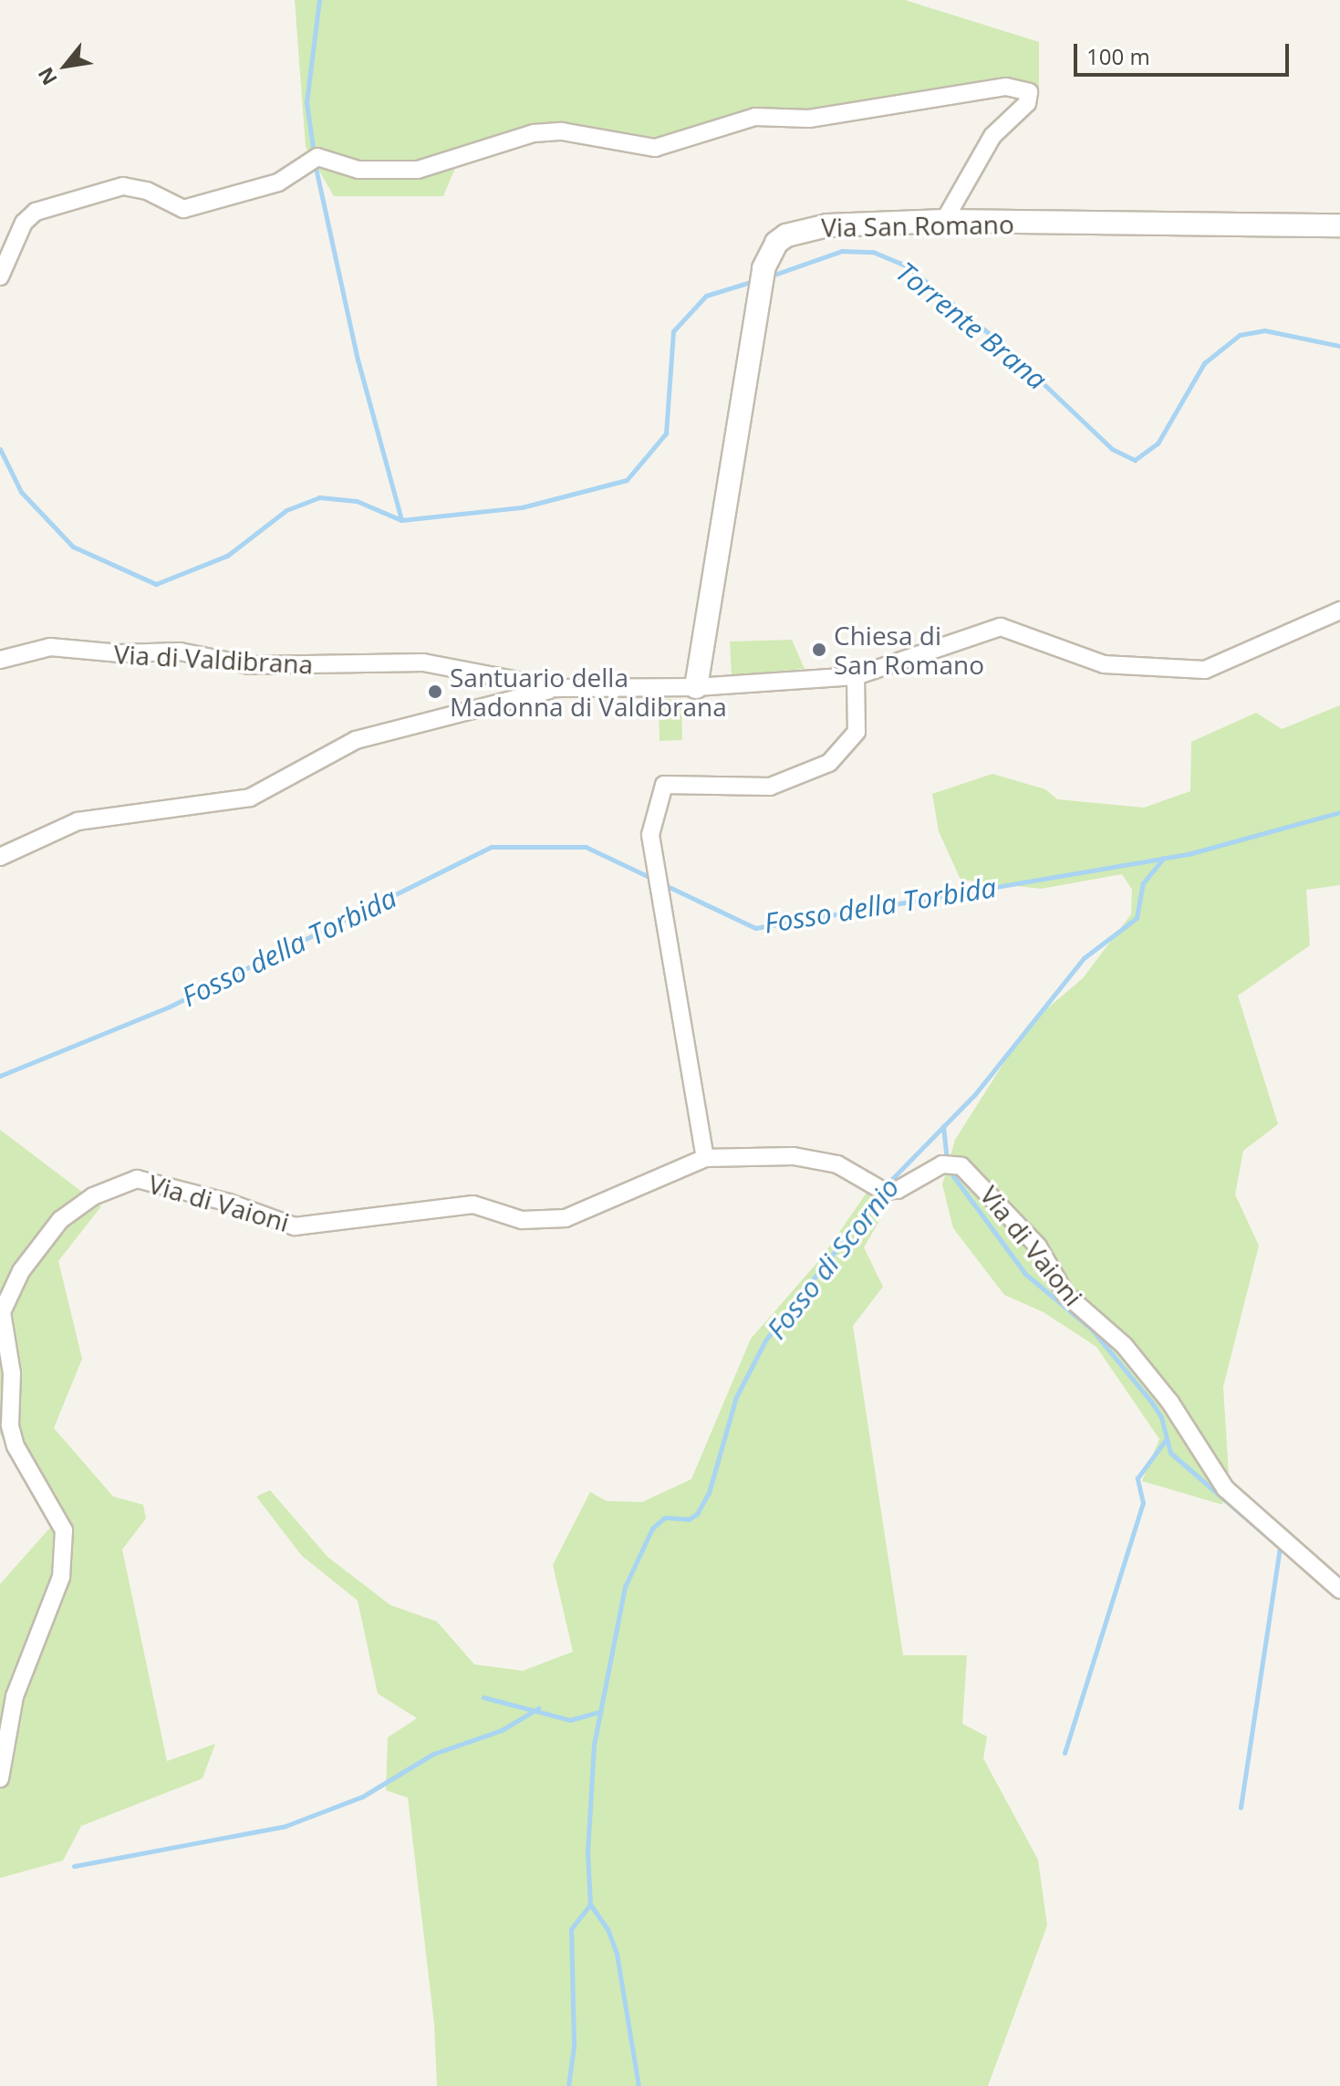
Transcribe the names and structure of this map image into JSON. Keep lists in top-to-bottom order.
{
  "streets": {
    "street": ["Via San Romano", "Via di Valdibrana", "Via di Vaioni"]
  },
  "crossings": [
    ["Via San Romano", "Via di Valdibrana"]
  ],
  "water": ["Torrente Brana", "Fosso della Torbida", "Fosso di Scornio"],
  "places": ["Chiesa di San Romano", "Santuario della Madonna di Valdibrana"],
  "scale_bar": "100 m",
  "north": "bottom left"
}
